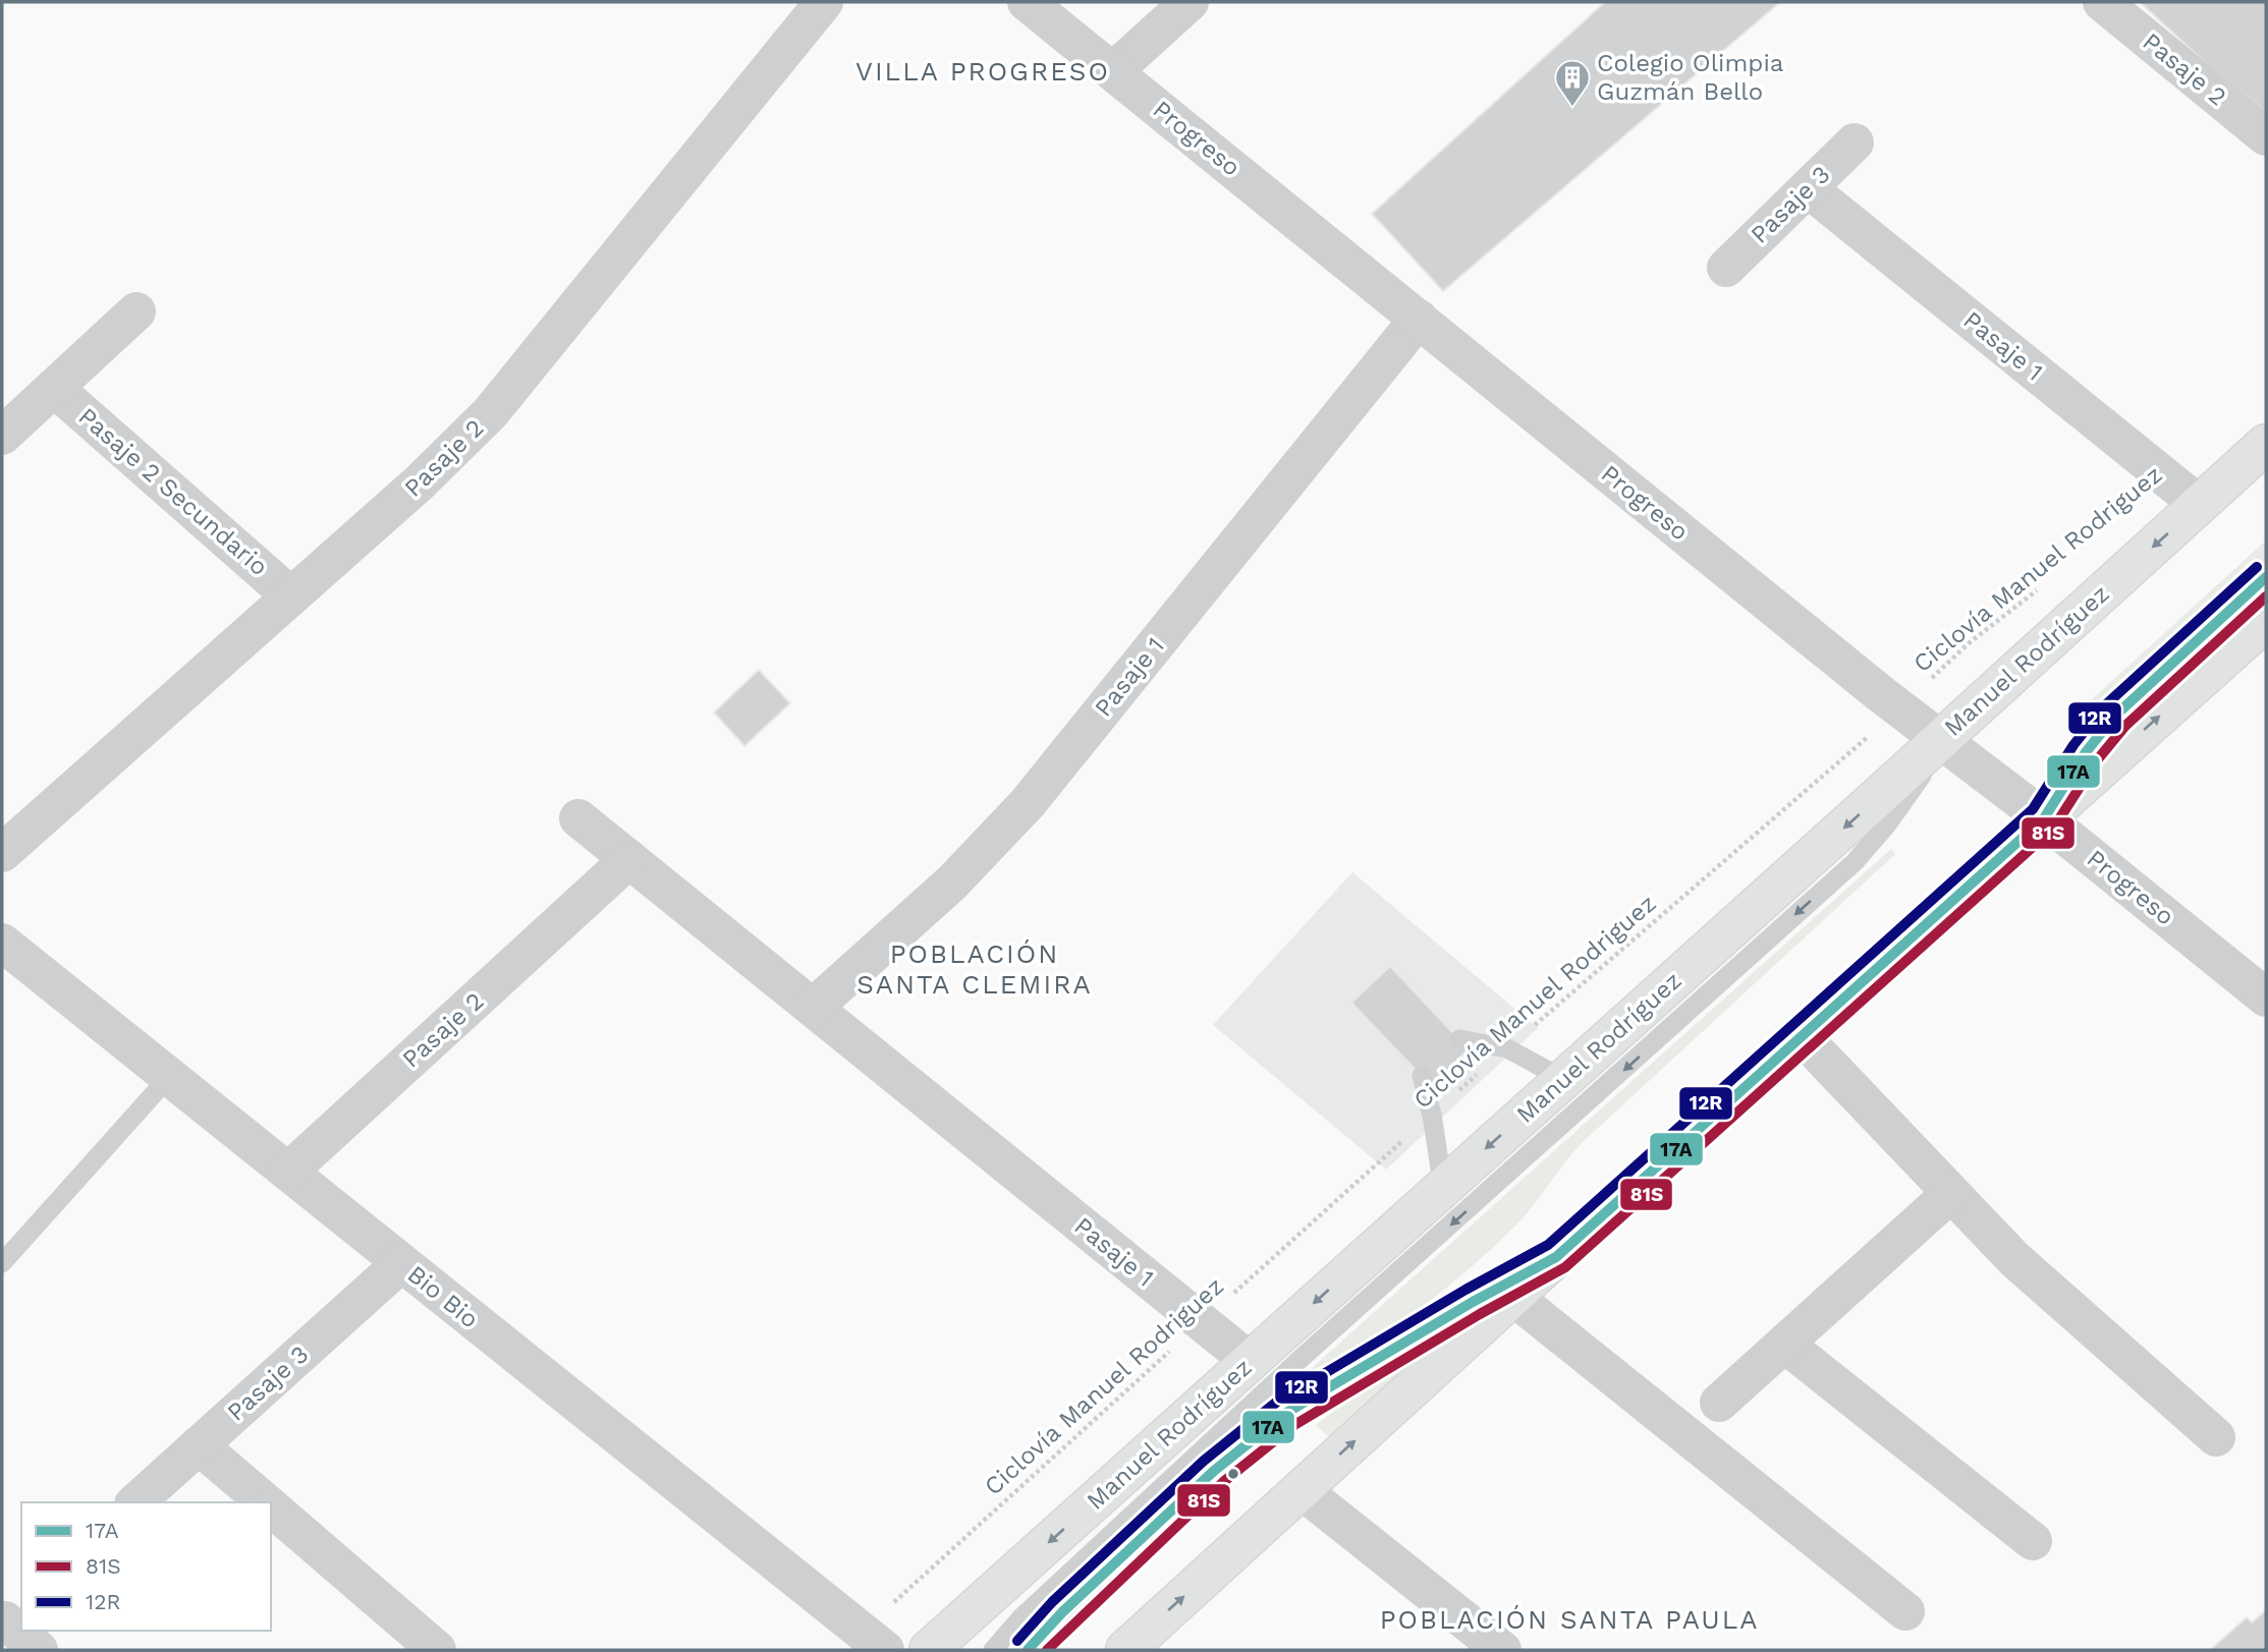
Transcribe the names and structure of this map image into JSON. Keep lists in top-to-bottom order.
{
  "streets": {
    "main road": ["Manuel Rodríguez"],
    "street": [
      "Pasaje 2",
      "Progreso",
      "Pasaje 3",
      "Pasaje 1",
      "Pasaje 2 Secundario",
      "Bio Bio"
    ],
    "path": ["Ciclovía Manuel Rodriguez"]
  },
  "crossings": [
    ["Pasaje 2", "Pasaje 1"],
    ["Pasaje 2", "Pasaje 2 Secundario"],
    ["Pasaje 2", "Bio Bio"],
    ["Progreso", "Pasaje 1"],
    ["Progreso", "Manuel Rodríguez"],
    ["Pasaje 3", "Pasaje 1"],
    ["Pasaje 3", "Bio Bio"],
    ["Pasaje 1", "Ciclovía Manuel Rodriguez"],
    ["Pasaje 1", "Manuel Rodríguez"],
    ["Ciclovía Manuel Rodriguez", "Bio Bio"]
  ],
  "districts": ["VILLA PROGRESO", "POBLACIÓN SANTA CLEMIRA", "POBLACIÓN SANTA PAULA"],
  "places": {
    "building": ["Colegio Olimpia Guzmán Bello"]
  },
  "lines": ["transit line 12R", "transit line 17A", "transit line 81S"],
  "legend": ["17A", "81S", "12R"]
}
